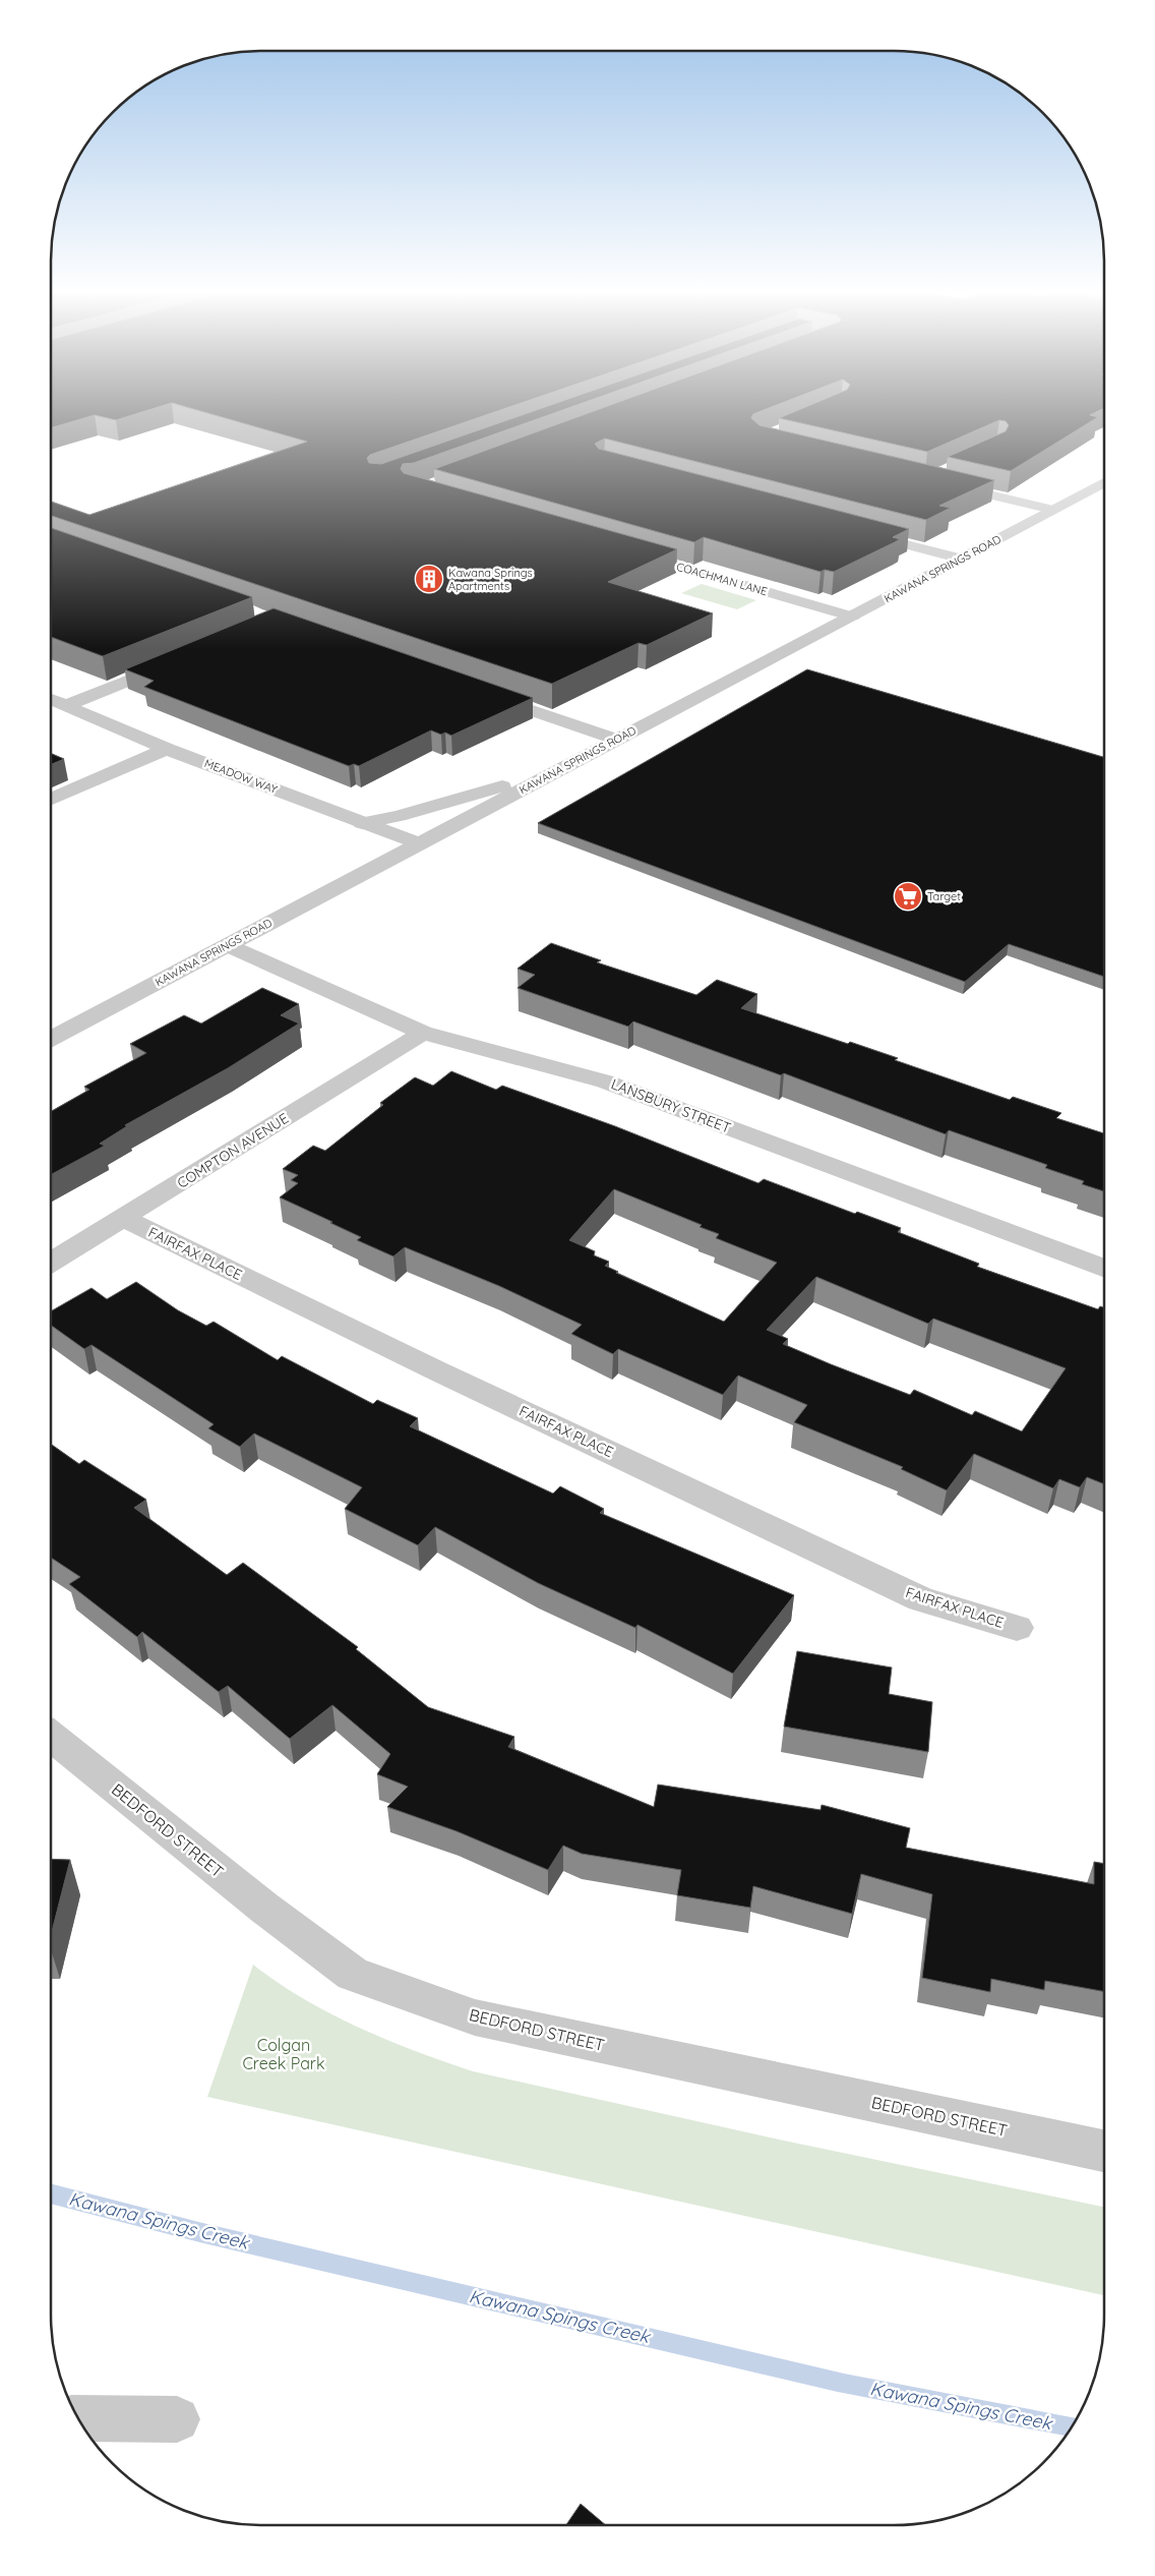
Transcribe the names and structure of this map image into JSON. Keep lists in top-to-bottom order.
{
  "streets": {
    "street": [
      "KAWANA SPRINGS ROAD",
      "COACHMAN LANE",
      "MEADOW WAY",
      "LANSBURY STREET",
      "COMPTON AVENUE",
      "FAIRFAX PLACE",
      "BEDFORD STREET"
    ]
  },
  "crossings": [
    ["KAWANA SPRINGS ROAD", "COACHMAN LANE"],
    ["KAWANA SPRINGS ROAD", "MEADOW WAY"],
    ["KAWANA SPRINGS ROAD", "LANSBURY STREET"],
    ["LANSBURY STREET", "COMPTON AVENUE"],
    ["COMPTON AVENUE", "FAIRFAX PLACE"]
  ],
  "water": ["Kawana Spings Creek"],
  "parks": ["Colgan Creek Park"],
  "places": {
    "building": ["Kawana Springs Apartments"],
    "supermarket": ["Target"]
  }
}
